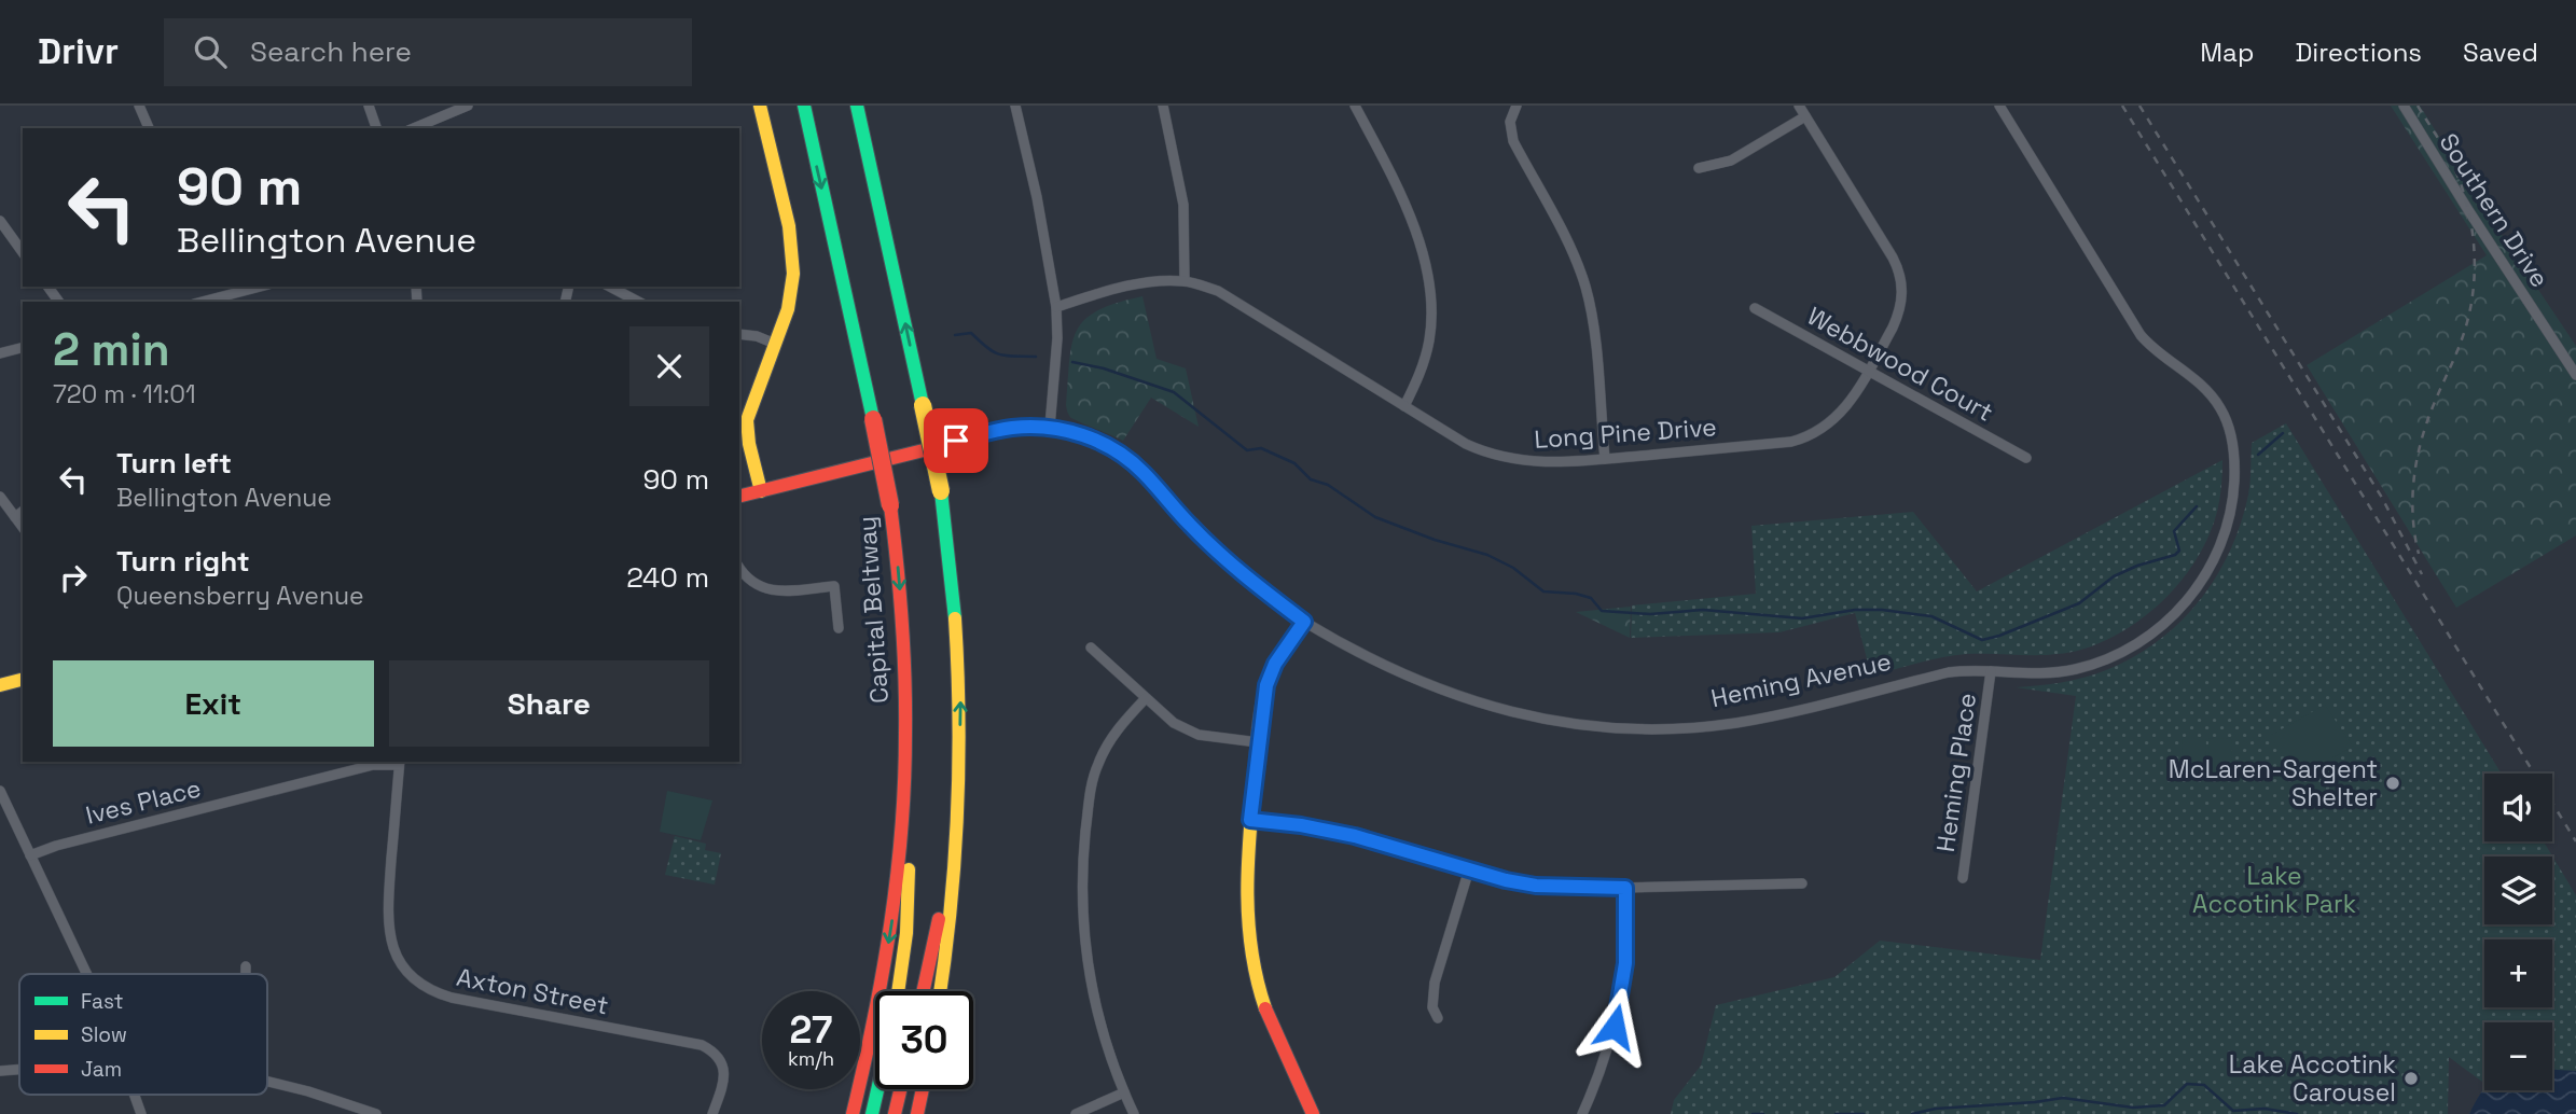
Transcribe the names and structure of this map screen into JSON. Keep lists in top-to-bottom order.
{
  "streets": {
    "main road": ["Capital Beltway", "Heming Avenue"],
    "street": [
      "Southern Drive",
      "Webbwood Court",
      "Long Pine Drive",
      "Heming Place",
      "Ives Place",
      "Axton Street"
    ]
  },
  "crossings": [
    ["Webbwood Court", "Long Pine Drive"],
    ["Heming Avenue", "Heming Place"],
    ["Ives Place", "Axton Street"]
  ],
  "parks": ["Lake Accotink Park"],
  "places": ["McLaren-Sargent Shelter", "Lake Accotink Carousel"],
  "legend": ["Fast", "Slow", "Jam"],
  "page": {
    "header": "Drivr",
    "search": "Search here",
    "nav": ["Map", "Directions", "Saved"],
    "turn": ["90 m", "Bellington Avenue"],
    "heading": ["2 min", "720 m · 11:01"],
    "list": [
      {
        "name": "Turn left",
        "note": "Bellington Avenue",
        "value": "90 m"
      },
      {
        "name": "Turn right",
        "note": "Queensberry Avenue",
        "value": "240 m"
      }
    ],
    "buttons": ["Exit", "Share"],
    "map_buttons": ["+", "−"],
    "speed": "27 km/h",
    "limit": "30"
  }
}
